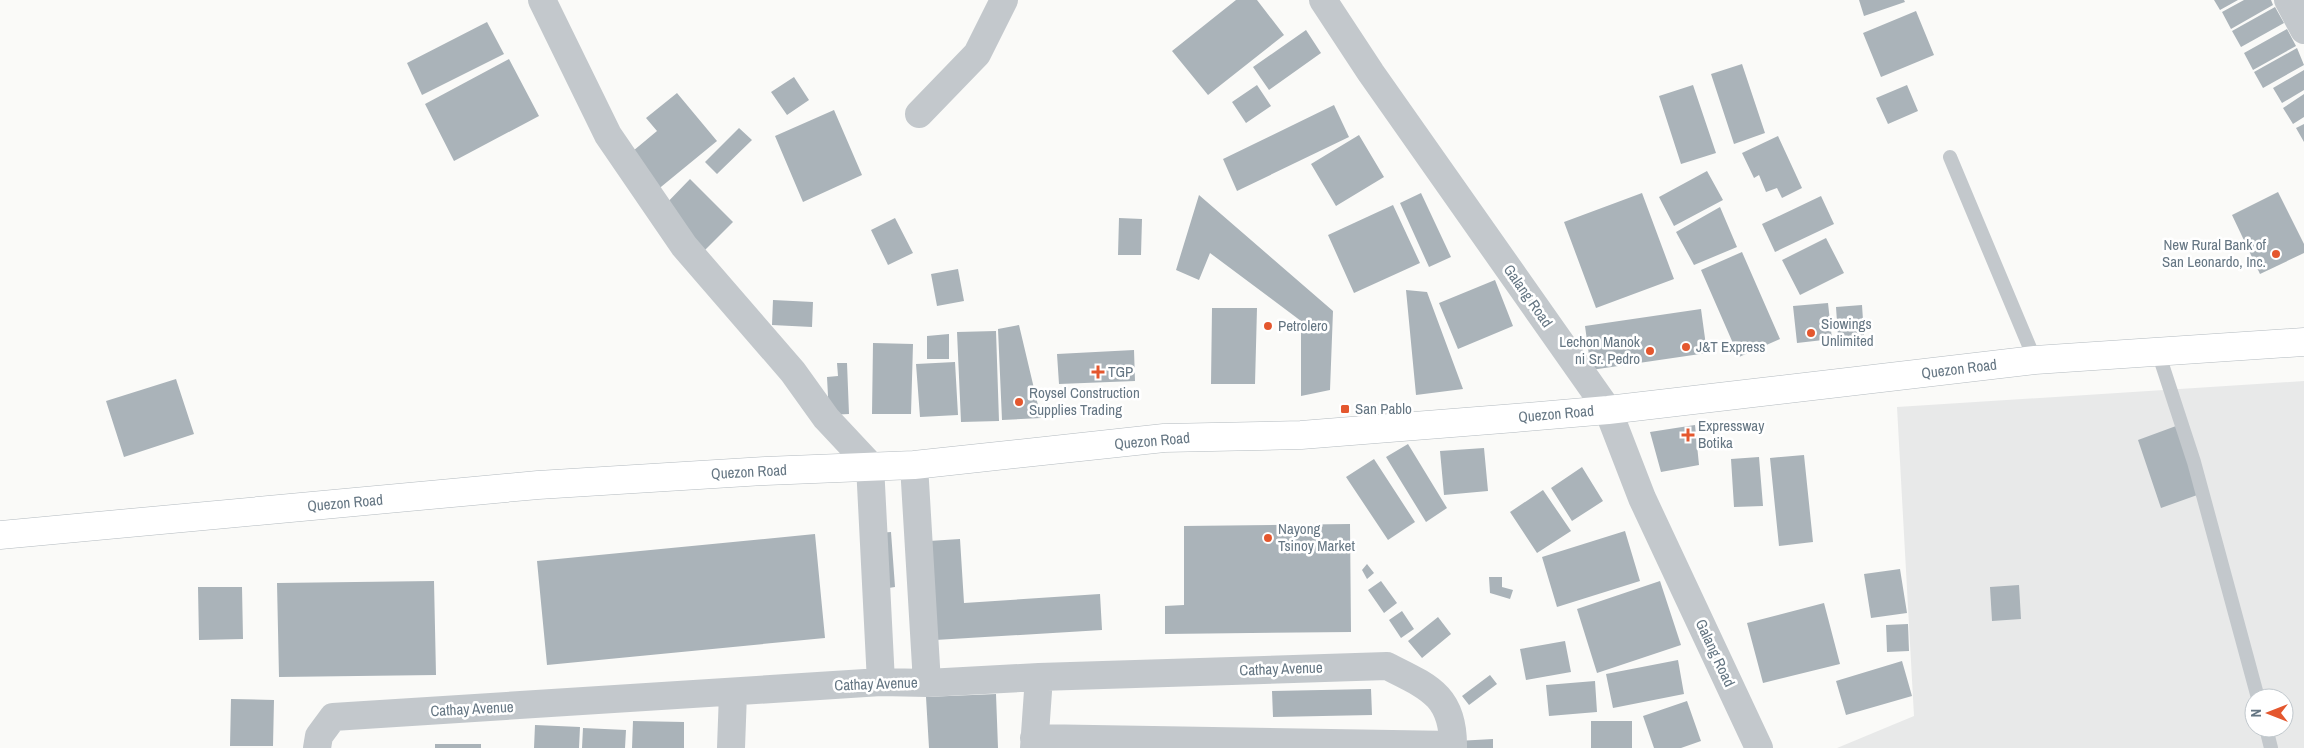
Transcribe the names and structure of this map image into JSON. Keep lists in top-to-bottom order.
{
  "streets": {
    "main road": ["Quezon Road"],
    "street": ["Galang Road", "Cathay Avenue"]
  },
  "crossings": [
    ["Galang Road", "Quezon Road"]
  ],
  "places": {
    "other": [
      "New Rural Bank of San Leonardo, Inc.",
      "Petrolero",
      "Siowings Unlimited",
      "J&T Express",
      "Lechon Manok ni Sr. Pedro",
      "Roysel Construction Supplies Trading",
      "Nayong Tsinoy Market"
    ],
    "health": ["TGP", "Expressway Botika"],
    "transit": ["San Pablo"]
  },
  "north": "left"
}
